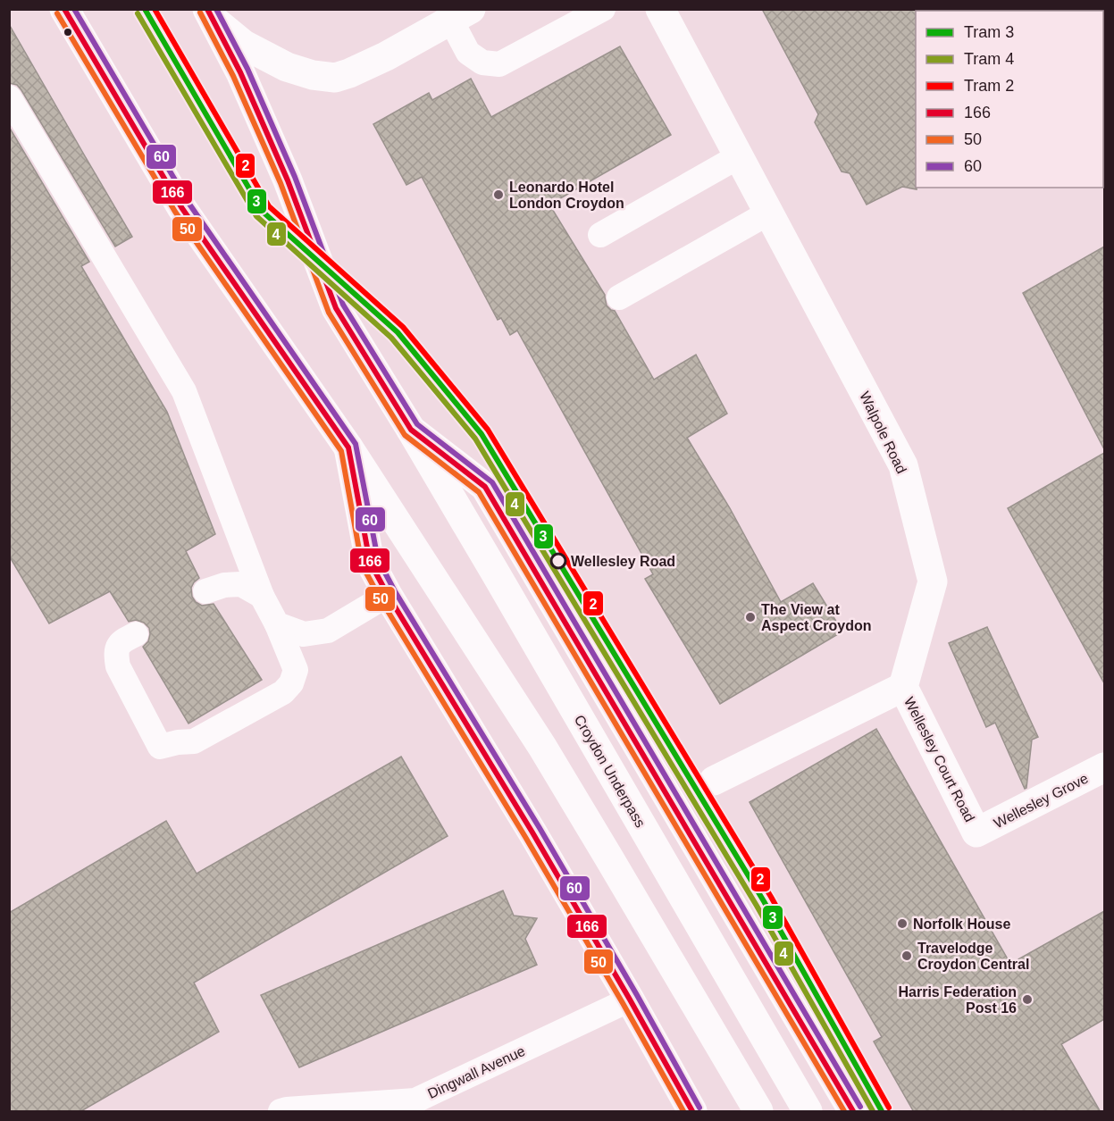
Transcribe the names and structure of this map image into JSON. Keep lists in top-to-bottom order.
{
  "streets": {
    "street": [
      "Walpole Road",
      "Wellesley Court Road",
      "Croydon Underpass",
      "Wellesley Grove"
    ],
    "lane": ["Dingwall Avenue"]
  },
  "crossings": [
    ["Walpole Road", "Wellesley Court Road"],
    ["Wellesley Court Road", "Wellesley Grove"]
  ],
  "places": [
    "Leonardo Hotel London Croydon",
    "Wellesley Road",
    "The View at Aspect Croydon",
    "Norfolk House",
    "Travelodge Croydon Central",
    "Harris Federation Post 16"
  ],
  "lines": [
    "tram line 3",
    "tram line 2",
    "transit line 166",
    "transit line 60",
    "transit line 50",
    "tram line 4"
  ],
  "legend": [
    "Tram 3",
    "Tram 4",
    "Tram 2",
    "166",
    "50",
    "60"
  ]
}
